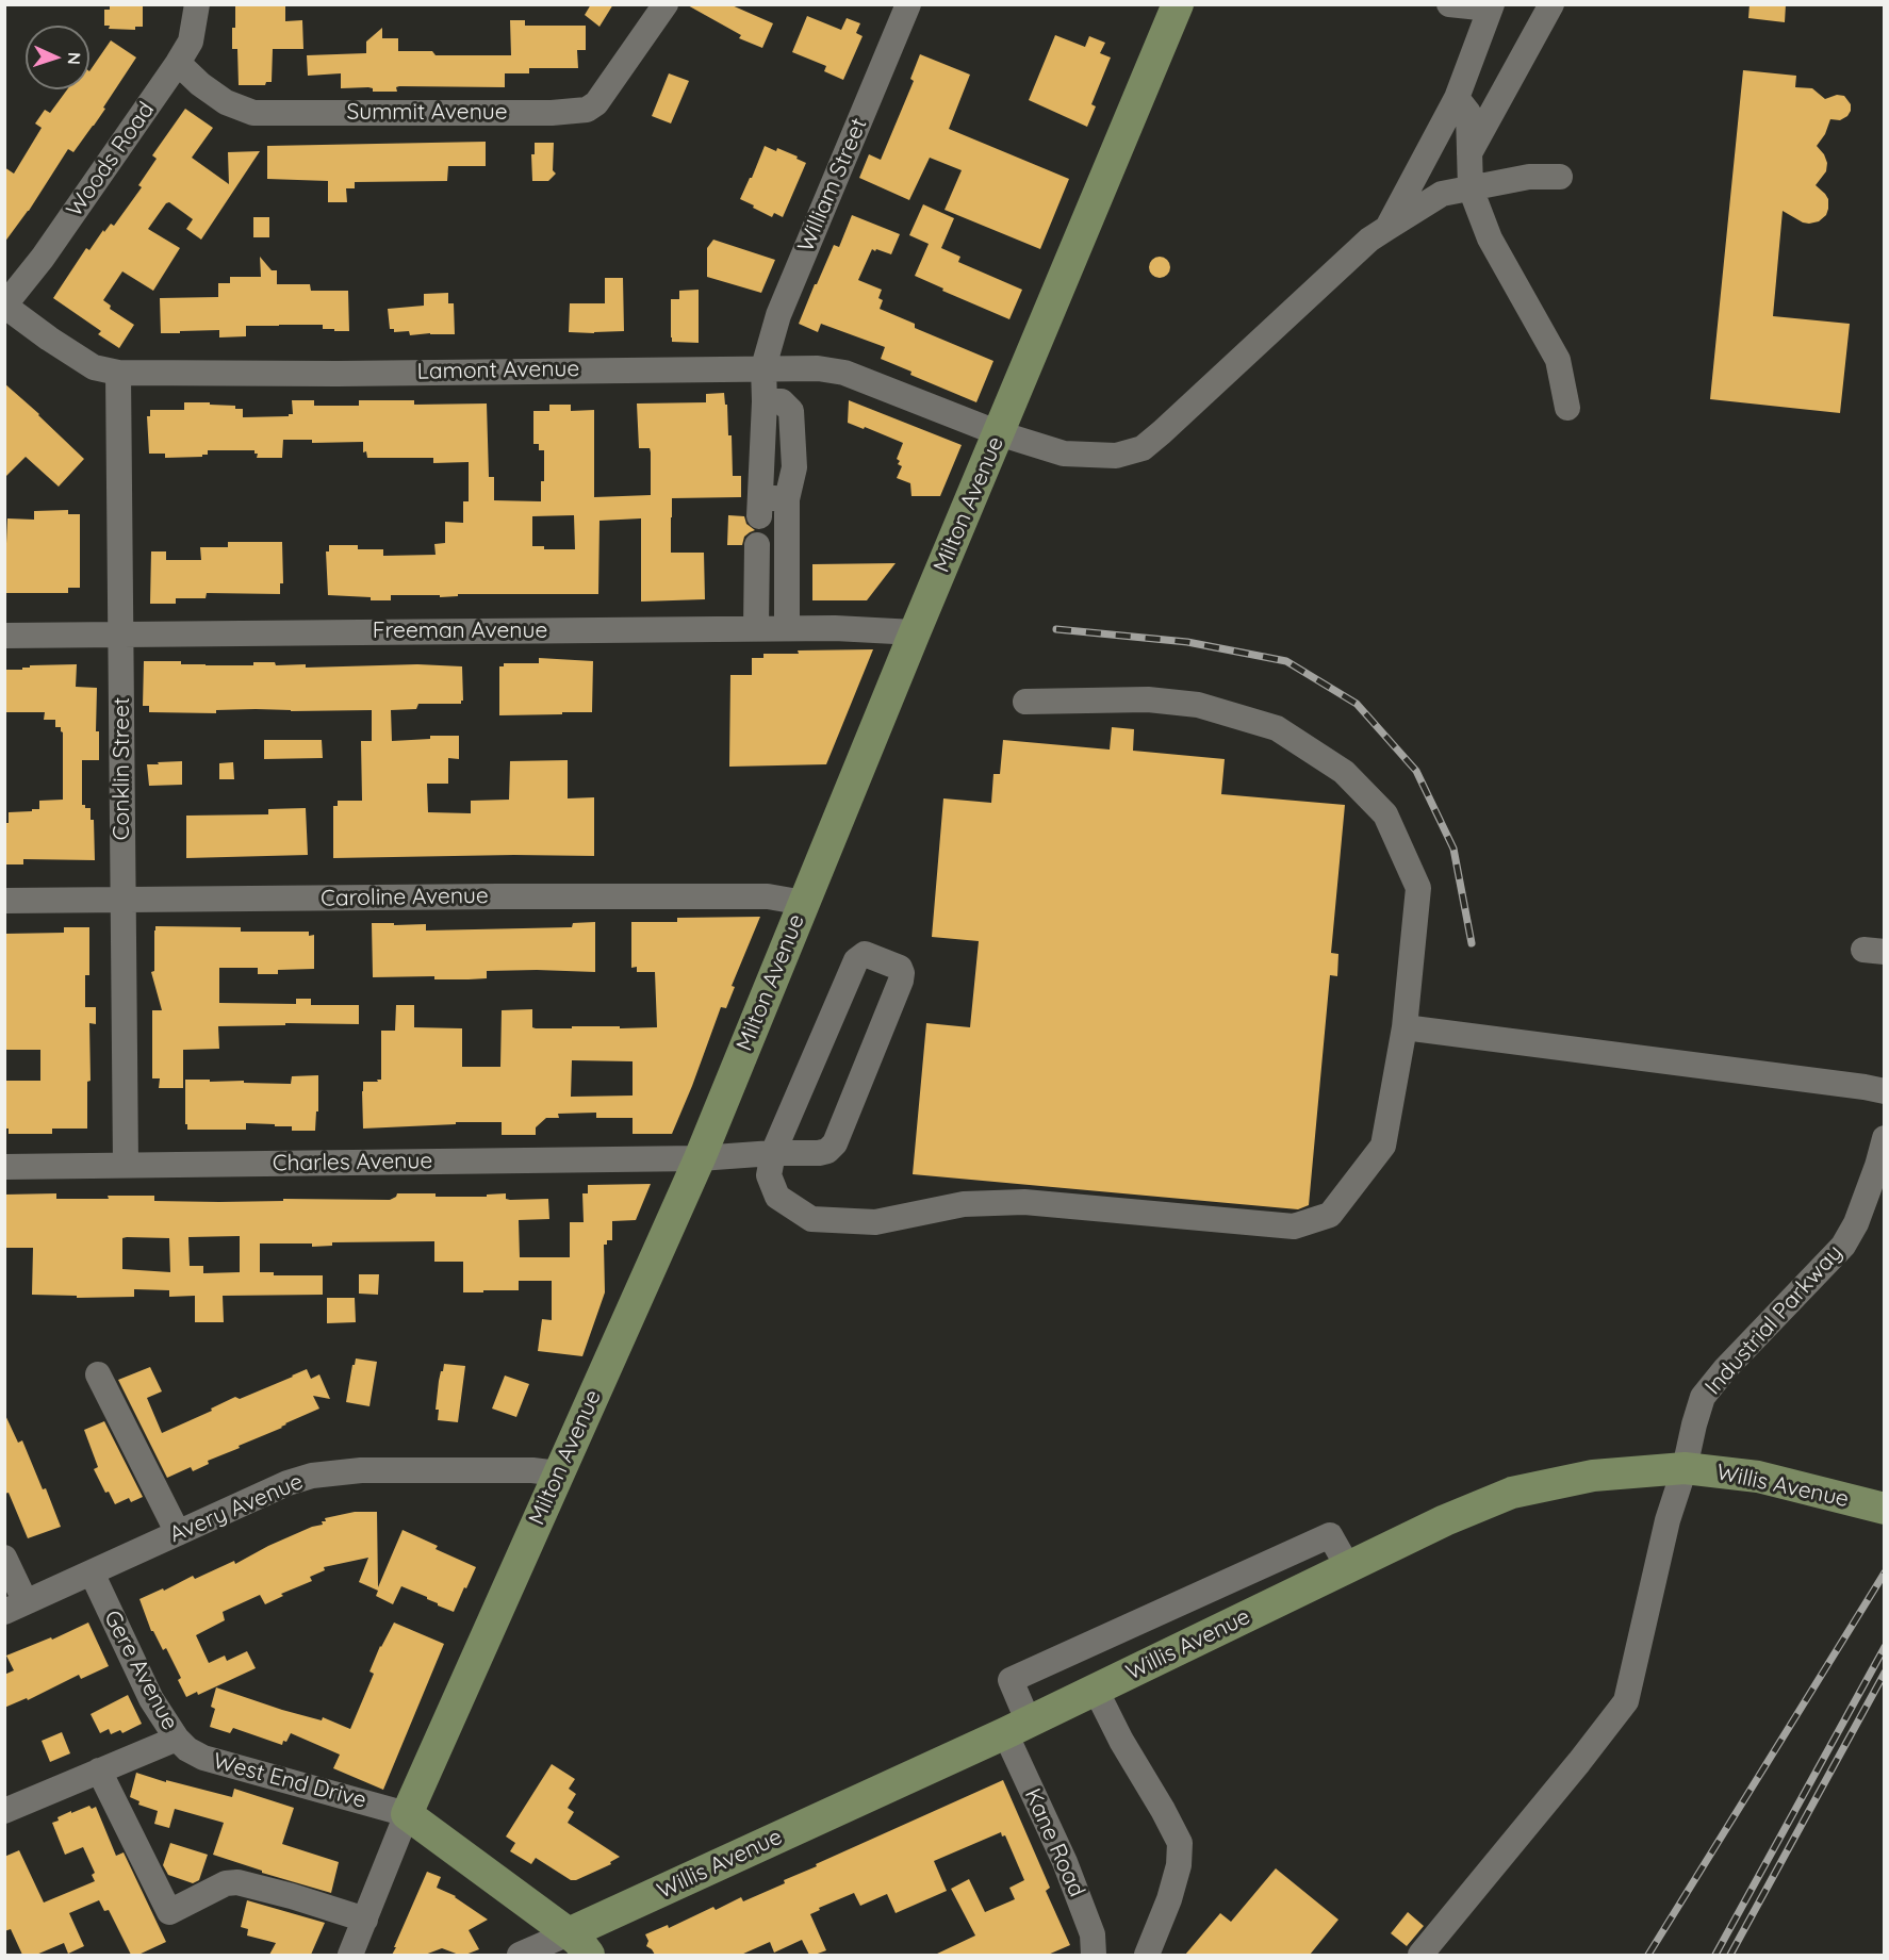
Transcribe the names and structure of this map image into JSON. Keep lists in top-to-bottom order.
{
  "streets": {
    "main road": ["Milton Avenue", "Willis Avenue"],
    "street": [
      "Summit Avenue",
      "Woods Road",
      "William Street",
      "Lamont Avenue",
      "Freeman Avenue",
      "Conklin Street",
      "Caroline Avenue",
      "Charles Avenue",
      "Industrial Parkway",
      "Avery Avenue",
      "Gere Avenue",
      "West End Drive",
      "Kane Road"
    ]
  },
  "crossings": [
    ["Summit Avenue", "Woods Road"],
    ["Woods Road", "Lamont Avenue"],
    ["William Street", "Lamont Avenue"],
    ["Lamont Avenue", "Milton Avenue"],
    ["Lamont Avenue", "Conklin Street"],
    ["Milton Avenue", "Freeman Avenue"],
    ["Milton Avenue", "Caroline Avenue"],
    ["Milton Avenue", "Charles Avenue"],
    ["Milton Avenue", "Avery Avenue"],
    ["Milton Avenue", "West End Drive"],
    ["Freeman Avenue", "Conklin Street"],
    ["Conklin Street", "Caroline Avenue"],
    ["Conklin Street", "Charles Avenue"],
    ["Industrial Parkway", "Willis Avenue"],
    ["Willis Avenue", "Kane Road"],
    ["Avery Avenue", "Gere Avenue"],
    ["Gere Avenue", "West End Drive"]
  ],
  "north": "right"
}
